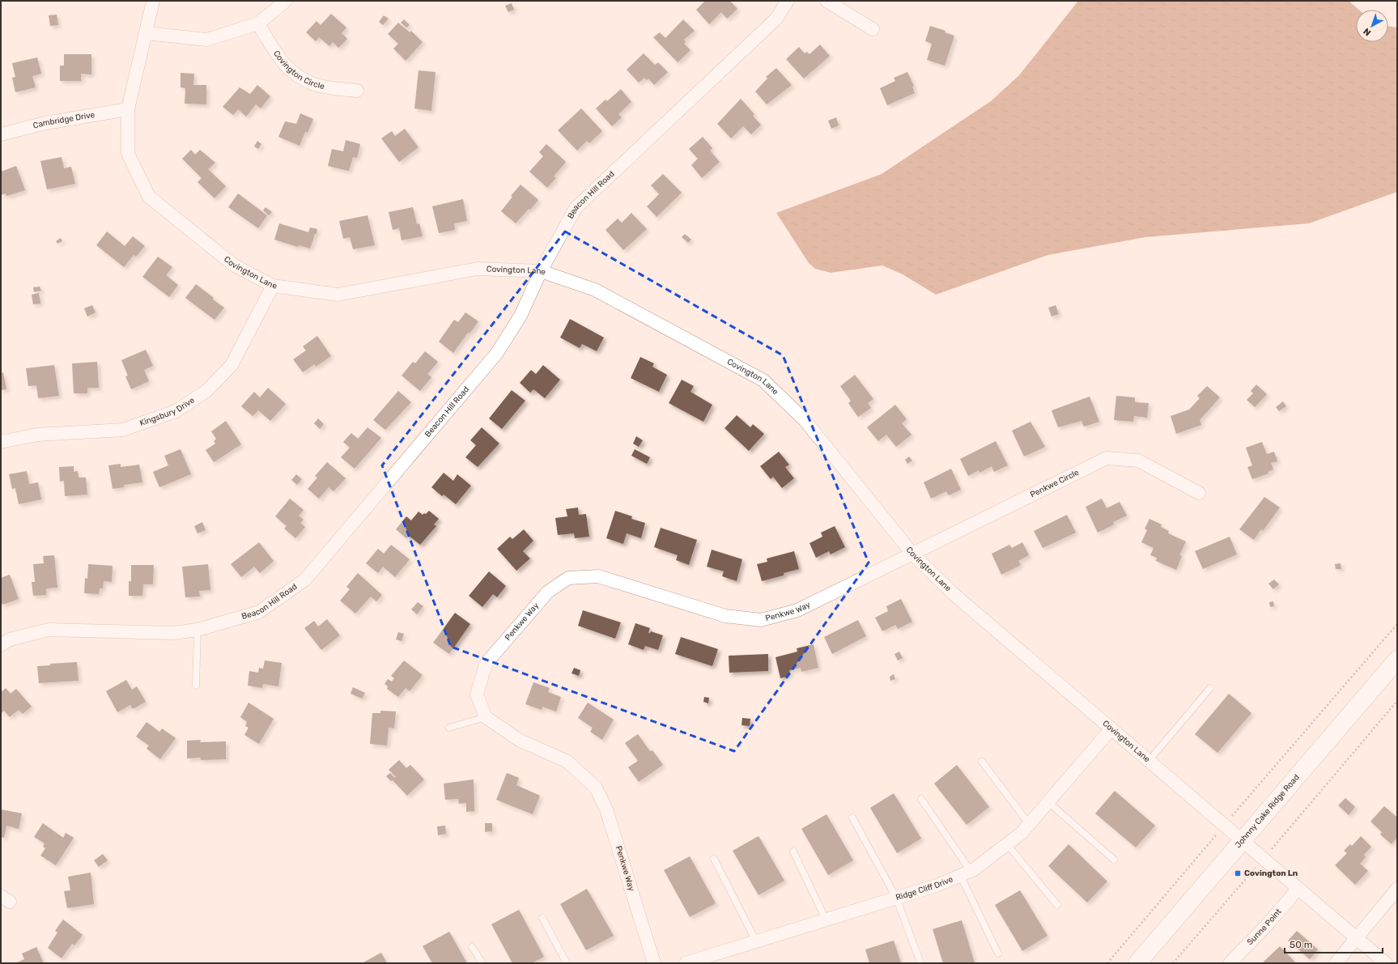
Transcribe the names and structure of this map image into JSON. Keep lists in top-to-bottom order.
{
  "streets": {
    "street": [
      "Covington Circle",
      "Cambridge Drive",
      "Beacon Hill Road",
      "Covington Lane",
      "Kingsbury Drive",
      "Penkwe Circle",
      "Penkwe Way",
      "Johnny Cake Ridge Road",
      "Ridge Cliff Drive",
      "Sunne Point"
    ]
  },
  "crossings": [
    ["Cambridge Drive", "Covington Lane"],
    ["Beacon Hill Road", "Covington Lane"],
    ["Covington Lane", "Kingsbury Drive"],
    ["Covington Lane", "Penkwe Circle"],
    ["Covington Lane", "Penkwe Way"],
    ["Covington Lane", "Johnny Cake Ridge Road"],
    ["Covington Lane", "Ridge Cliff Drive"],
    ["Covington Lane", "Sunne Point"],
    ["Penkwe Circle", "Penkwe Way"]
  ],
  "places": {
    "transit": ["Covington Ln"]
  },
  "scale_bar": "50 m",
  "north": "bottom left"
}
